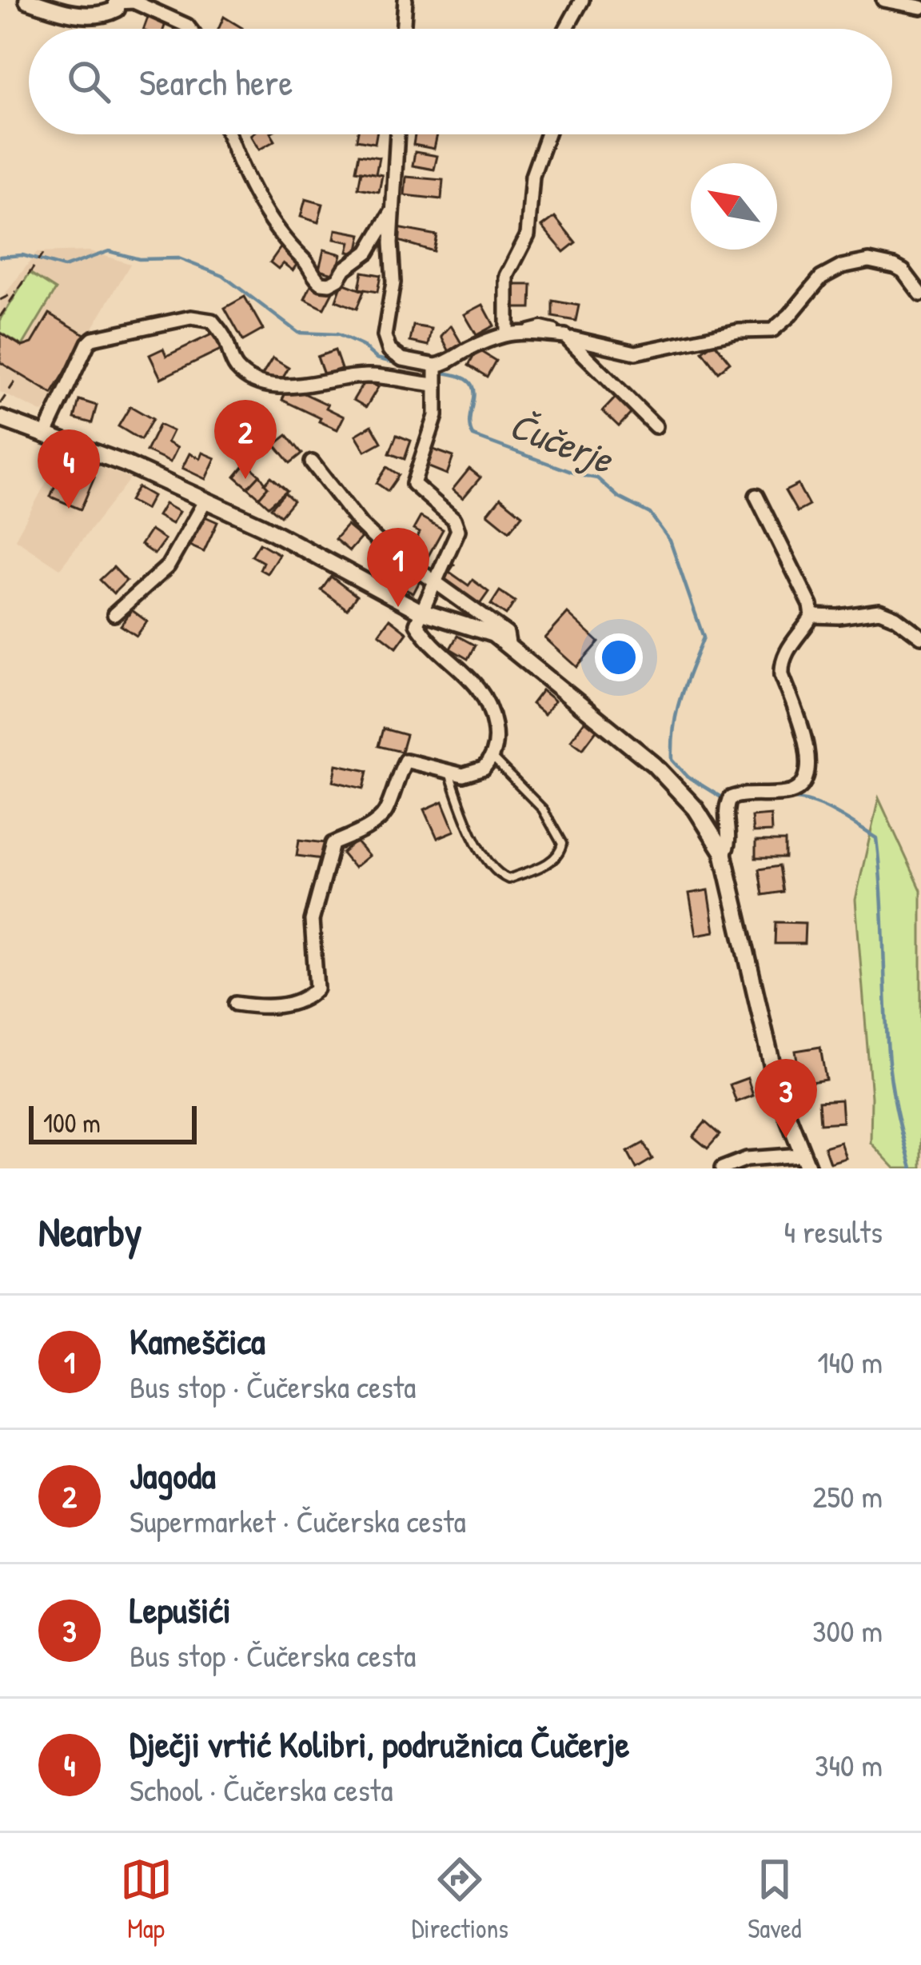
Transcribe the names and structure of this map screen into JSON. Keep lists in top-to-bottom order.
{
  "water": ["Čučerje"],
  "scale_bar": "100 m",
  "north": "top left",
  "page": {
    "search": "Search here",
    "pins": [
      "2",
      "4",
      "1",
      "3"
    ],
    "scale": "100 m",
    "heading": ["Nearby", "4 results"],
    "list": [
      {
        "mark": "1",
        "name": "Kameščica",
        "note": "Bus stop · Čučerska cesta",
        "value": "140 m"
      },
      {
        "mark": "2",
        "name": "Jagoda",
        "note": "Supermarket · Čučerska cesta",
        "value": "250 m"
      },
      {
        "mark": "3",
        "name": "Lepušići",
        "note": "Bus stop · Čučerska cesta",
        "value": "300 m"
      },
      {
        "mark": "4",
        "name": "Dječji vrtić Kolibri, podružnica Čučerje",
        "note": "School · Čučerska cesta",
        "value": "340 m"
      }
    ],
    "nav": ["Map", "Directions", "Saved"]
  }
}
